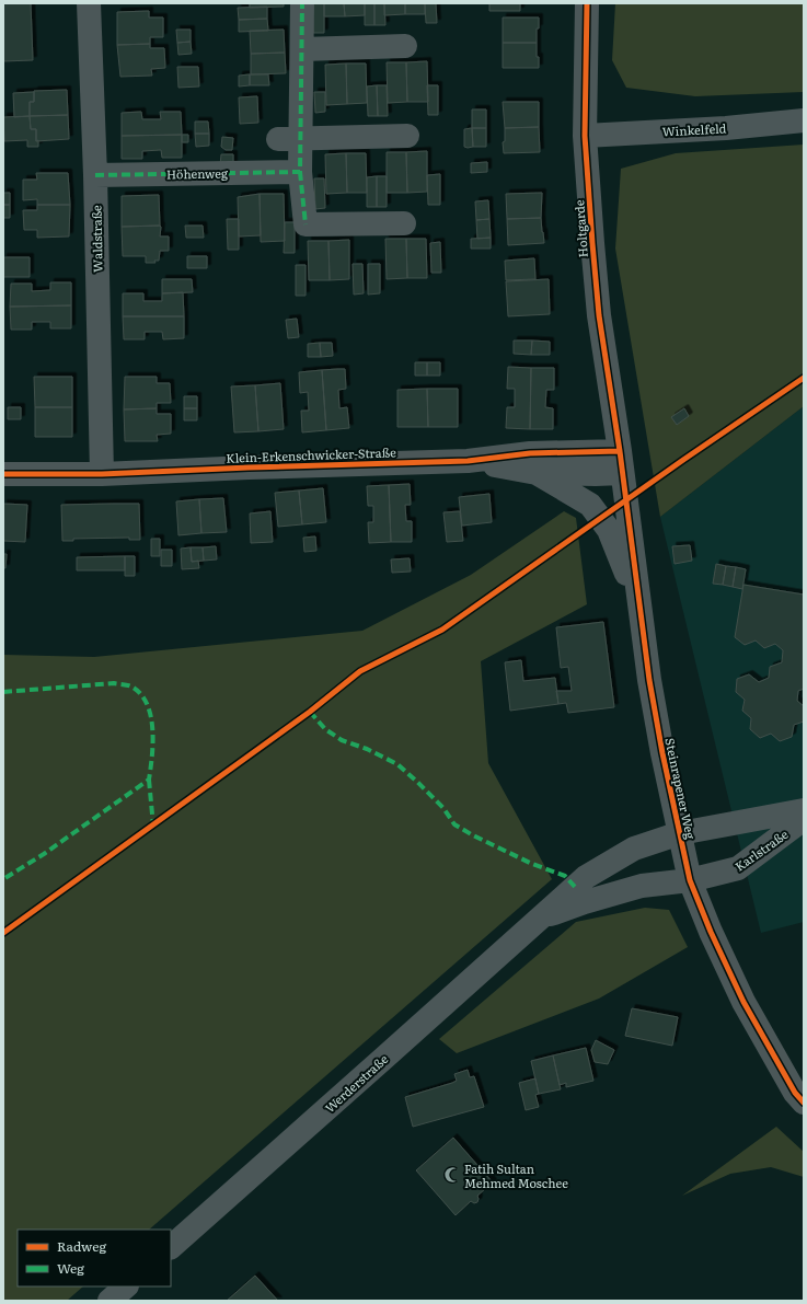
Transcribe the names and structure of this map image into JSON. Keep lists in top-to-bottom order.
{
  "streets": {
    "street": [
      "Winkelfeld",
      "Höhenweg",
      "Holtgarde",
      "Waldstraße",
      "Klein-Erkenschwicker-Straße",
      "Steinrapener Weg",
      "Karlstraße",
      "Werderstraße"
    ]
  },
  "crossings": [
    ["Winkelfeld", "Holtgarde"],
    ["Höhenweg", "Waldstraße"],
    ["Holtgarde", "Klein-Erkenschwicker-Straße"],
    ["Holtgarde", "Steinrapener Weg"],
    ["Waldstraße", "Klein-Erkenschwicker-Straße"],
    ["Klein-Erkenschwicker-Straße", "Steinrapener Weg"],
    ["Steinrapener Weg", "Karlstraße"],
    ["Steinrapener Weg", "Werderstraße"],
    ["Karlstraße", "Werderstraße"]
  ],
  "places": {
    "mosque": ["Fatih Sultan Mehmed Moschee"]
  },
  "legend": ["Radweg", "Weg"]
}
